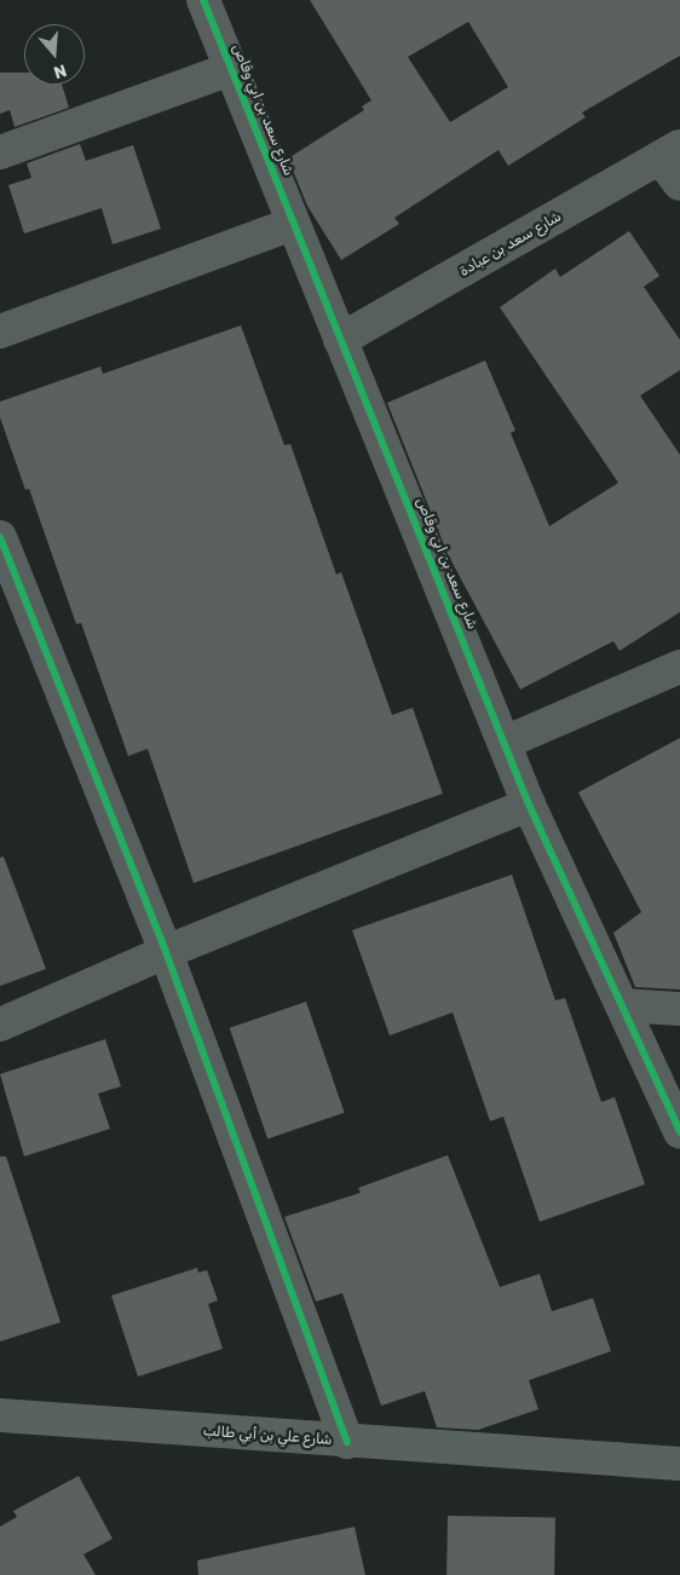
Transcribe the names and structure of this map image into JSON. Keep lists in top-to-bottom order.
{
  "streets": {
    "street": ["شارع سعد بن ابي وقاص", "شارع سعد بن عبادة", "شارع علي بن أبي طالب"]
  },
  "crossings": [
    ["شارع سعد بن ابي وقاص", "شارع سعد بن عبادة"]
  ],
  "north": "bottom"
}
